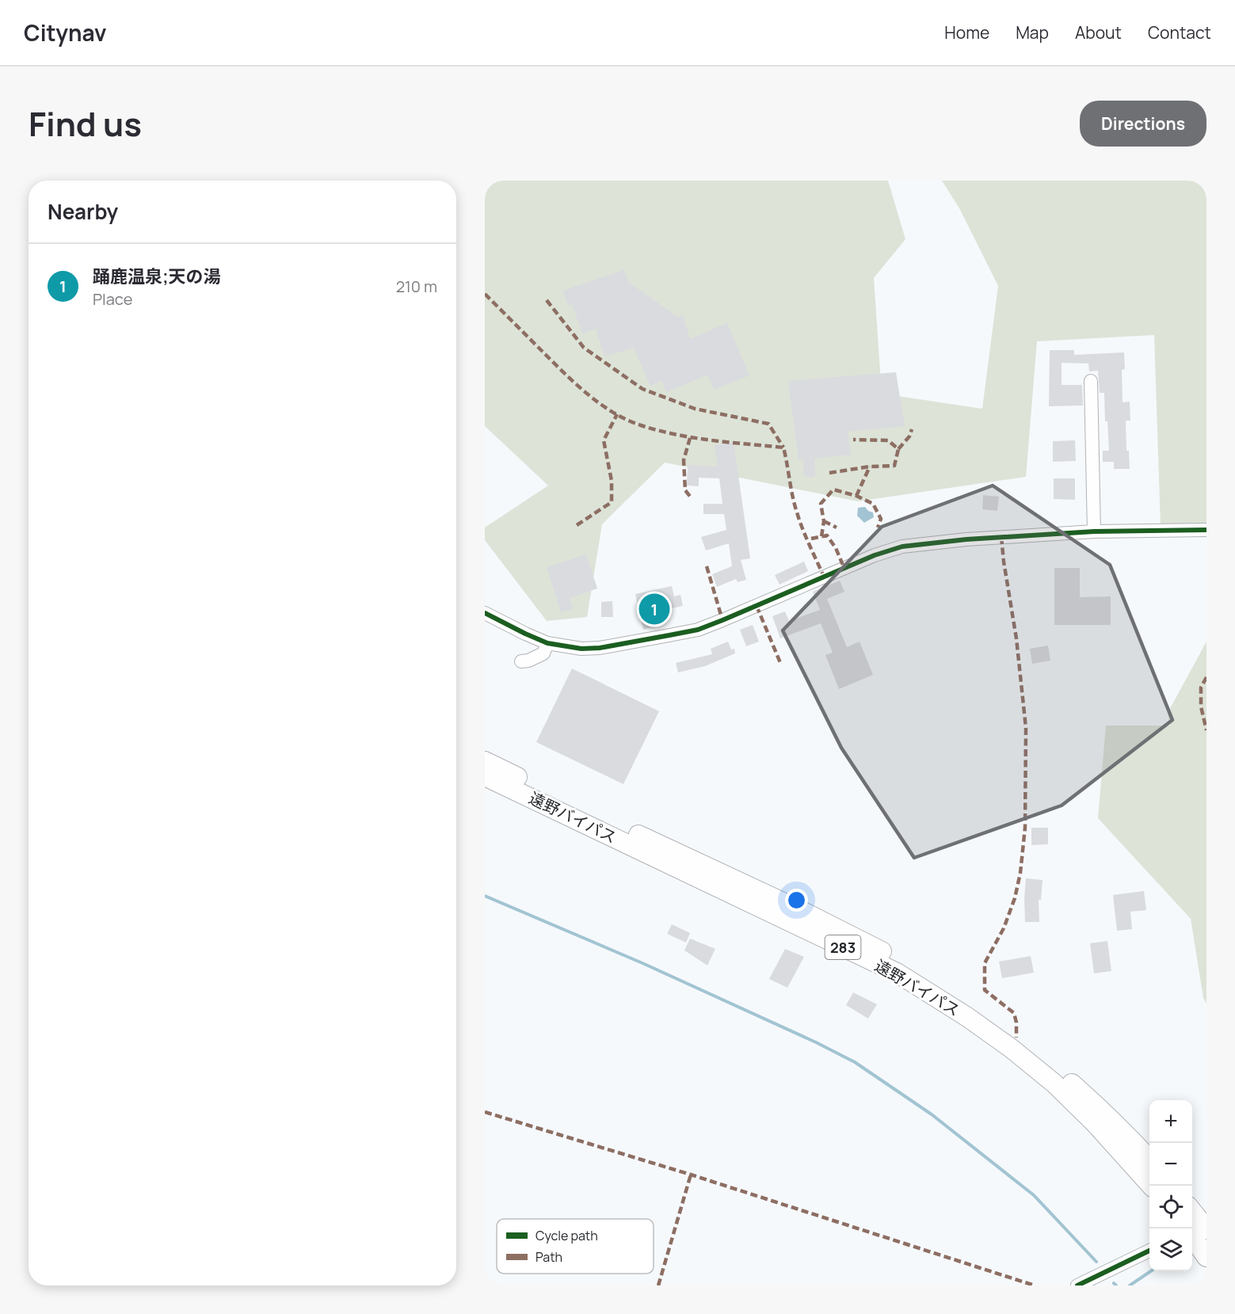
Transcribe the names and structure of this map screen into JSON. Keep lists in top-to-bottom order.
{
  "streets": {
    "highway": ["遠野バイパス", "283"]
  },
  "legend": ["Cycle path", "Path"],
  "page": {
    "header": "Citynav",
    "nav": [
      "Home",
      "Map",
      "About",
      "Contact"
    ],
    "title": "Find us",
    "buttons": "Directions",
    "heading": "Nearby",
    "list": [
      {
        "mark": "1",
        "name": "踊鹿温泉;天の湯",
        "note": "Place",
        "value": "210 m"
      }
    ],
    "pins": "1",
    "map_buttons": ["+", "−"]
  }
}
